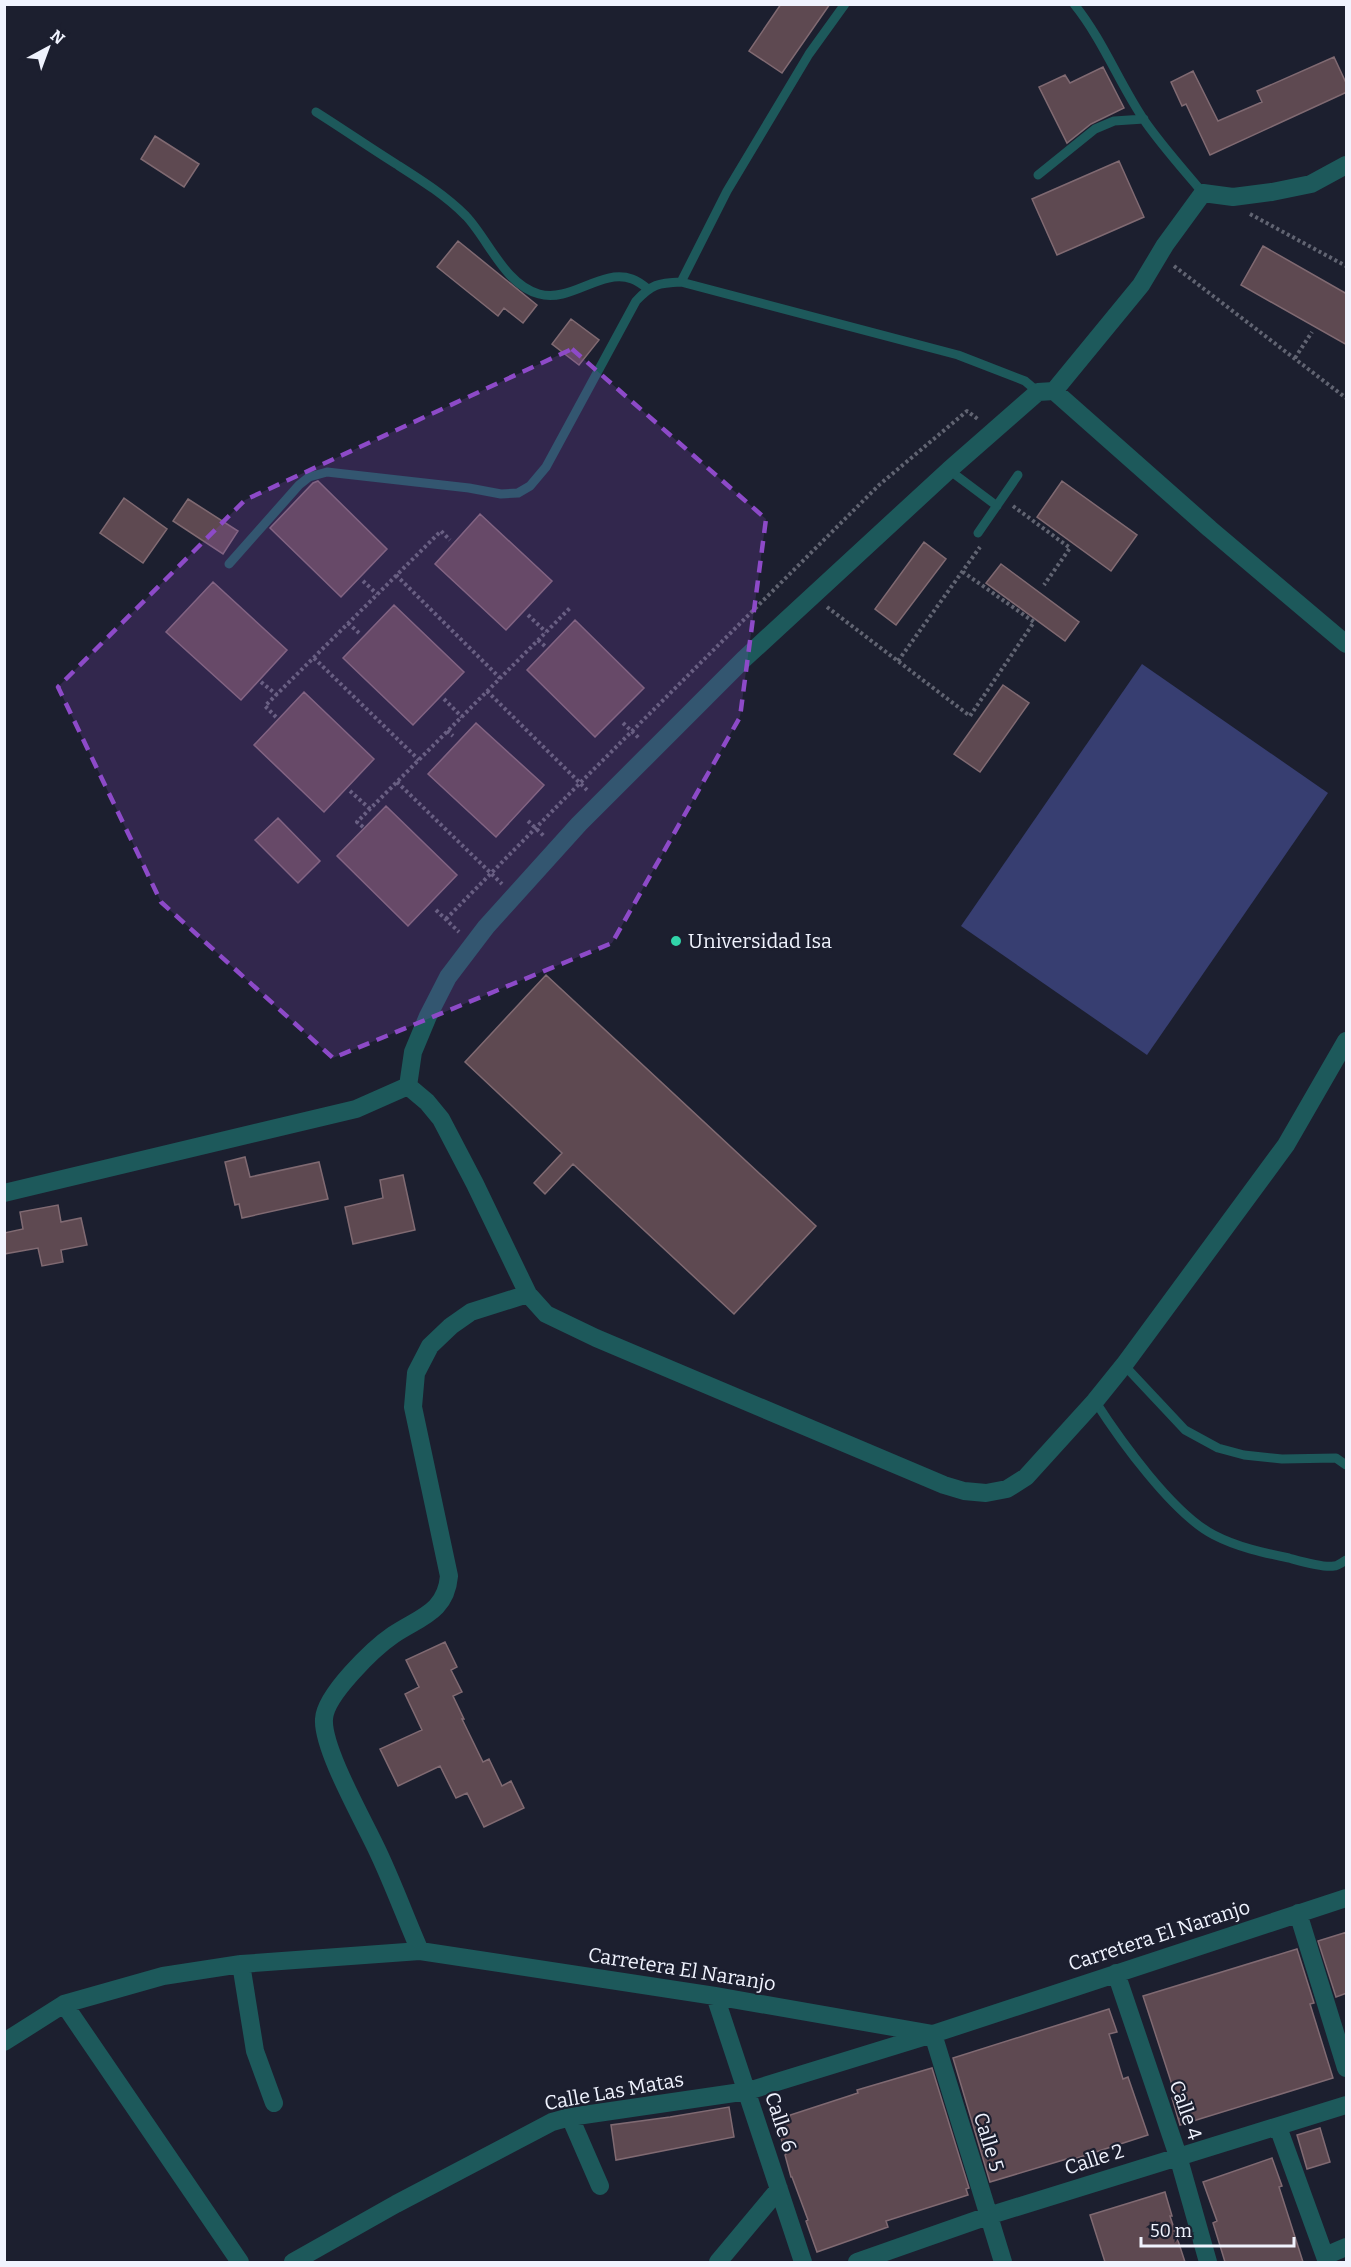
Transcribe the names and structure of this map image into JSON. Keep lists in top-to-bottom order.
{
  "streets": {
    "street": [
      "Carretera El Naranjo",
      "Calle Las Matas",
      "Calle 4",
      "Calle 6",
      "Calle 5",
      "Calle 2"
    ]
  },
  "crossings": [
    ["Carretera El Naranjo", "Calle Las Matas"],
    ["Carretera El Naranjo", "Calle 4"],
    ["Carretera El Naranjo", "Calle 6"],
    ["Carretera El Naranjo", "Calle 5"],
    ["Calle Las Matas", "Calle 6"],
    ["Calle Las Matas", "Calle 5"],
    ["Calle 4", "Calle 2"],
    ["Calle 5", "Calle 2"]
  ],
  "places": ["Universidad Isa"],
  "scale_bar": "50 m",
  "north": "top right"
}
